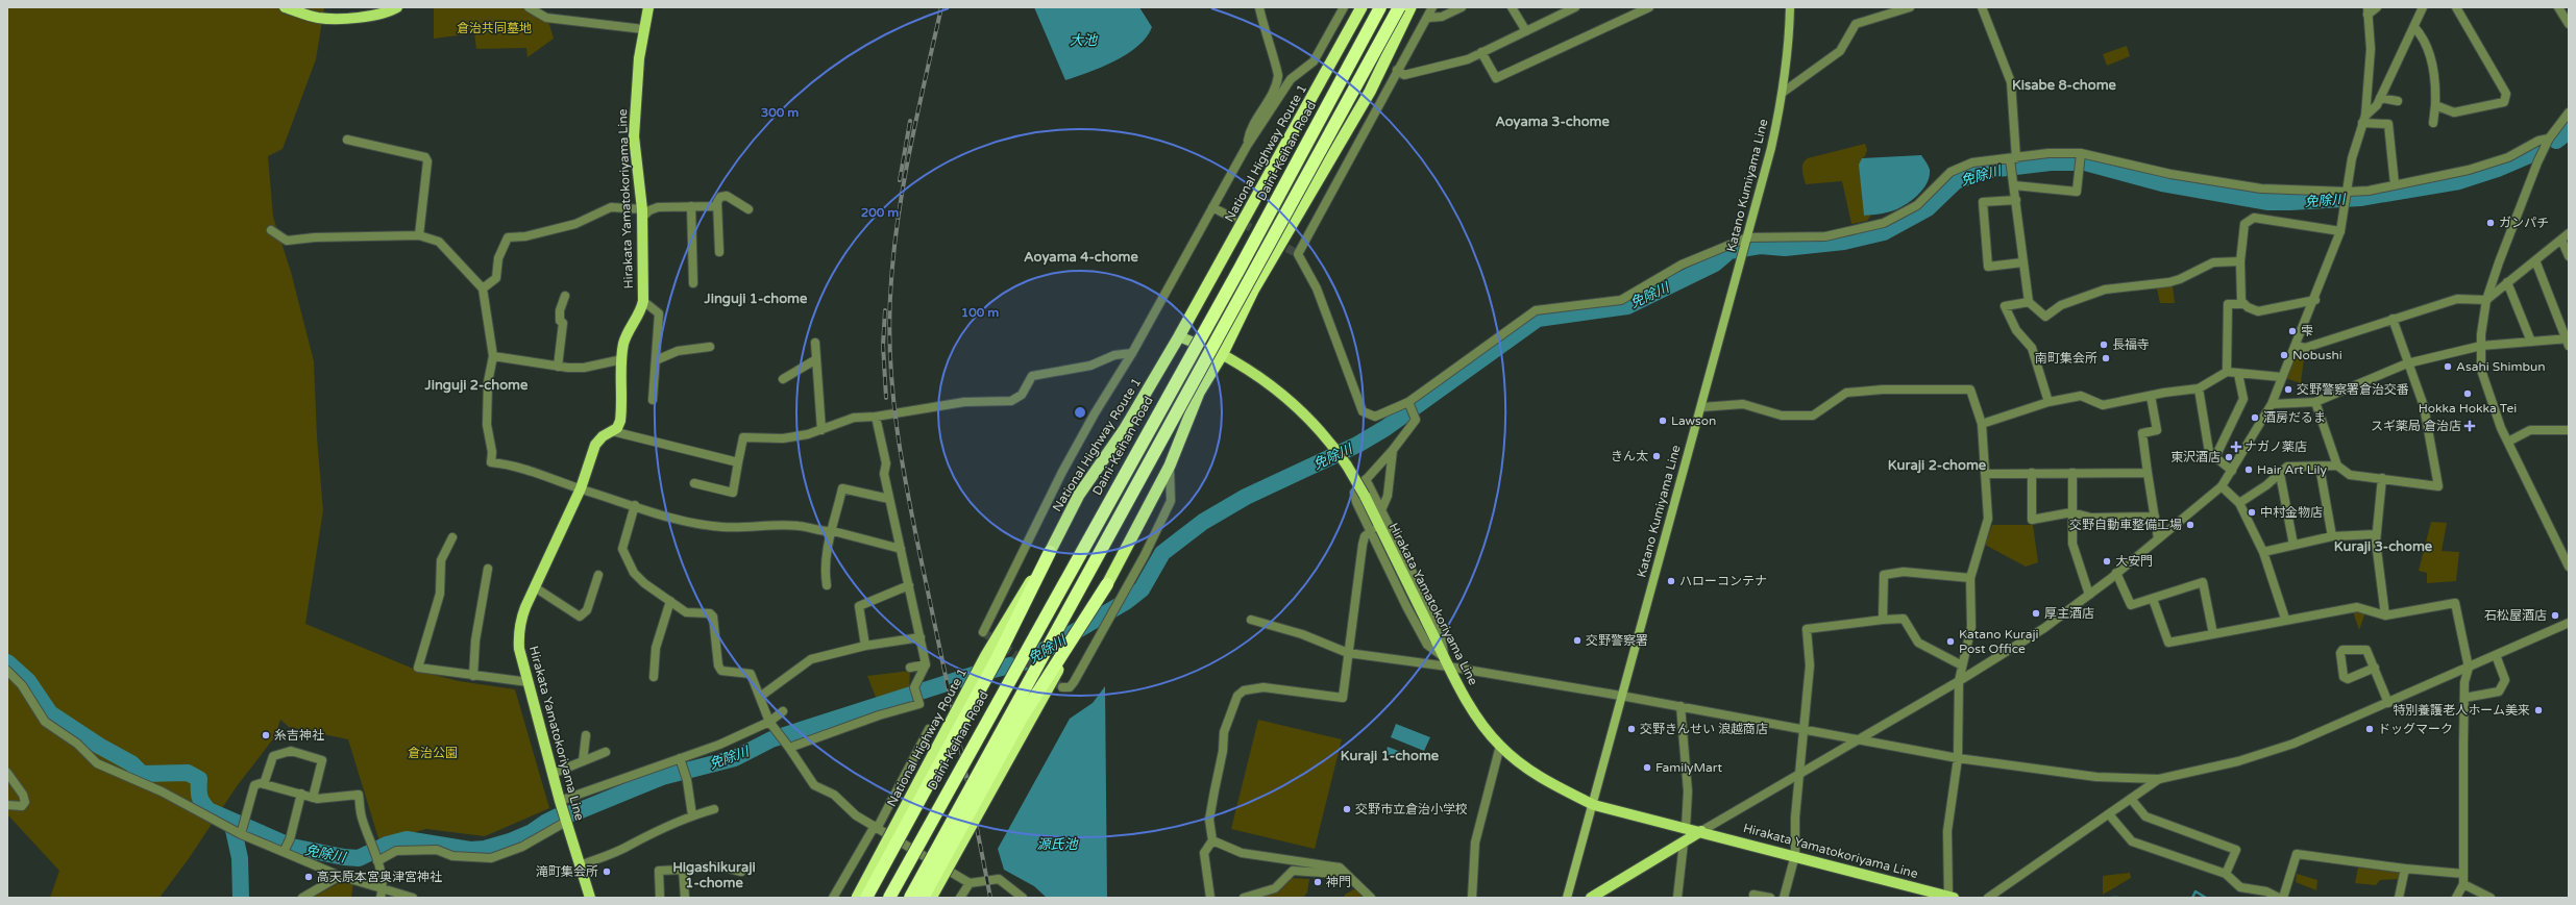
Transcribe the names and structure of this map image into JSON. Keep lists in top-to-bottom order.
{
  "streets": {
    "highway": ["Daini-Keihan Road", "National Highway Route 1"],
    "main road": ["Katano Kumiyama Line", "Hirakata Yamatokoriyama Line"]
  },
  "crossings": [
    ["National Highway Route 1", "Hirakata Yamatokoriyama Line"],
    ["Katano Kumiyama Line", "Hirakata Yamatokoriyama Line"]
  ],
  "districts": [
    "Kisabe 8-chome",
    "Aoyama 3-chome",
    "Aoyama 4-chome",
    "Jinguji 1-chome",
    "Jinguji 2-chome",
    "Kuraji 2-chome",
    "Kuraji 3-chome",
    "Kuraji 1-chome",
    "Higashikuraji 1-chome"
  ],
  "water": ["大池", "免除川", "源氏池"],
  "parks": ["倉治共同墓地", "倉治公園"],
  "places": {
    "other": [
      "ガンパチ",
      "雫",
      "長福寺",
      "Nobushi",
      "南町集会所",
      "Asahi Shimbun",
      "交野警察署倉治交番",
      "Hokka Hokka Tei",
      "酒房だるま",
      "Lawson",
      "きん太",
      "東沢酒店",
      "Hair Art Lily",
      "中村金物店",
      "交野自動車整備工場",
      "大安門",
      "ハローコンテナ",
      "厚主酒店",
      "石松屋酒店",
      "交野警察署",
      "Katano Kuraji Post Office",
      "特別養護老人ホーム美来",
      "交野きんせい 浪越商店",
      "ドッグマーク",
      "糸吉神社",
      "FamilyMart",
      "交野市立倉治小学校",
      "滝町集会所",
      "高天原本宮奥津宮神社",
      "神門"
    ],
    "health": ["スギ薬局 倉治店", "ナガノ薬店"]
  },
  "rings": ["300 m", "200 m", "100 m"]
}
